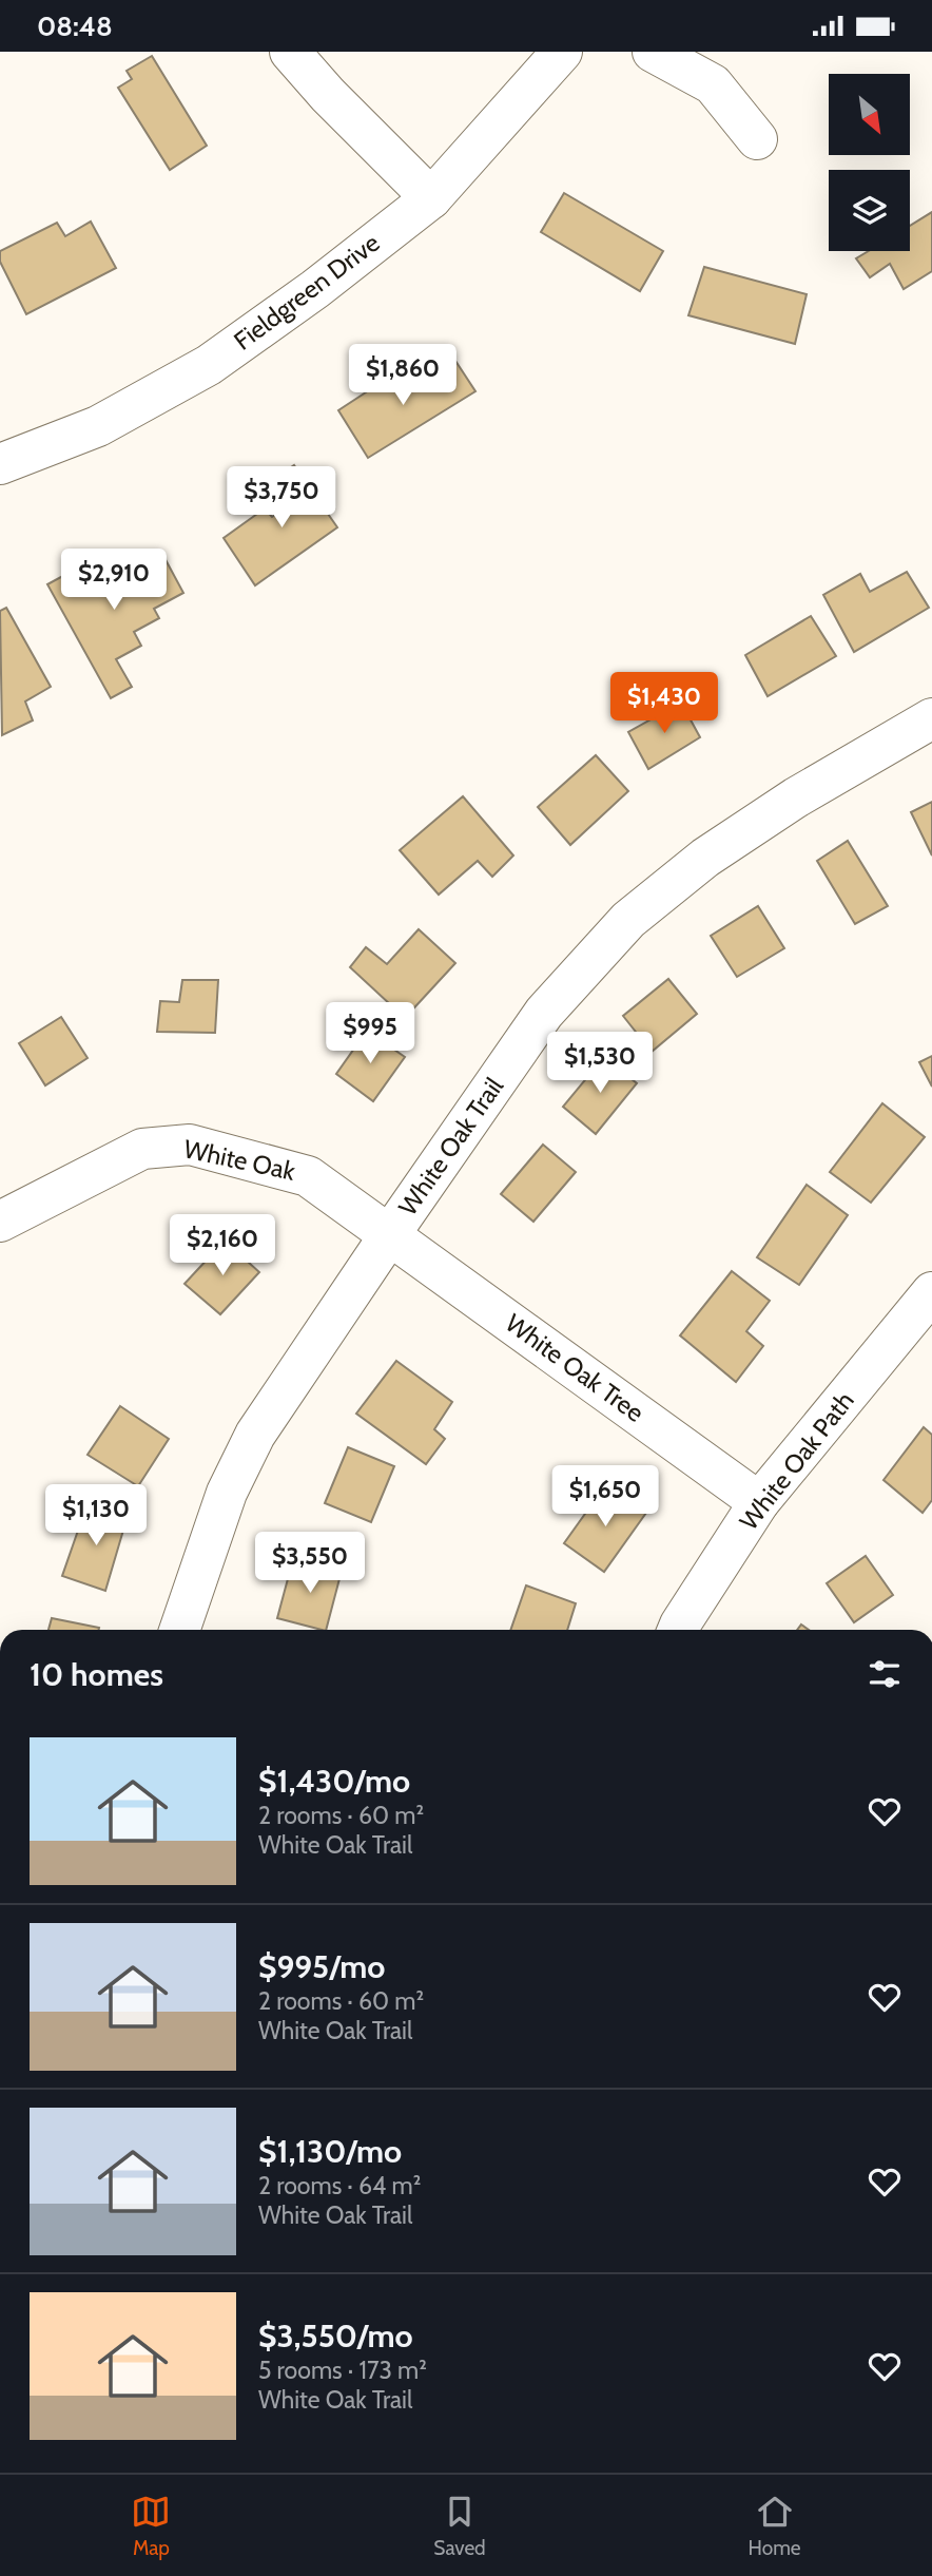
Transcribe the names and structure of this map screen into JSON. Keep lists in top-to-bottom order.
{
  "streets": {
    "street": [
      "Fieldgreen Drive",
      "White Oak Trail",
      "White Oak",
      "White Oak Tree",
      "White Oak Path"
    ]
  },
  "crossings": [
    ["White Oak Trail", "White Oak"],
    ["White Oak Trail", "White Oak Tree"],
    ["White Oak", "White Oak Tree"],
    ["White Oak Tree", "White Oak Path"]
  ],
  "north": "bottom right",
  "page": {
    "status": "08:48",
    "price": [
      "$1,860",
      "$3,750",
      "$2,910",
      "$1,430",
      "$995",
      "$1,530",
      "$2,160",
      "$1,650",
      "$1,130",
      "$3,550"
    ],
    "heading": "10 homes",
    "list": [
      {
        "name": "$1,430/mo",
        "note": "2 rooms · 60 m² · White Oak Trail"
      },
      {
        "name": "$995/mo",
        "note": "2 rooms · 60 m² · White Oak Trail"
      },
      {
        "name": "$1,130/mo",
        "note": "2 rooms · 64 m² · White Oak Trail"
      },
      {
        "name": "$3,550/mo",
        "note": "5 rooms · 173 m² · White Oak Trail"
      }
    ],
    "tabs": ["Map", "Saved", "Home"]
  }
}
